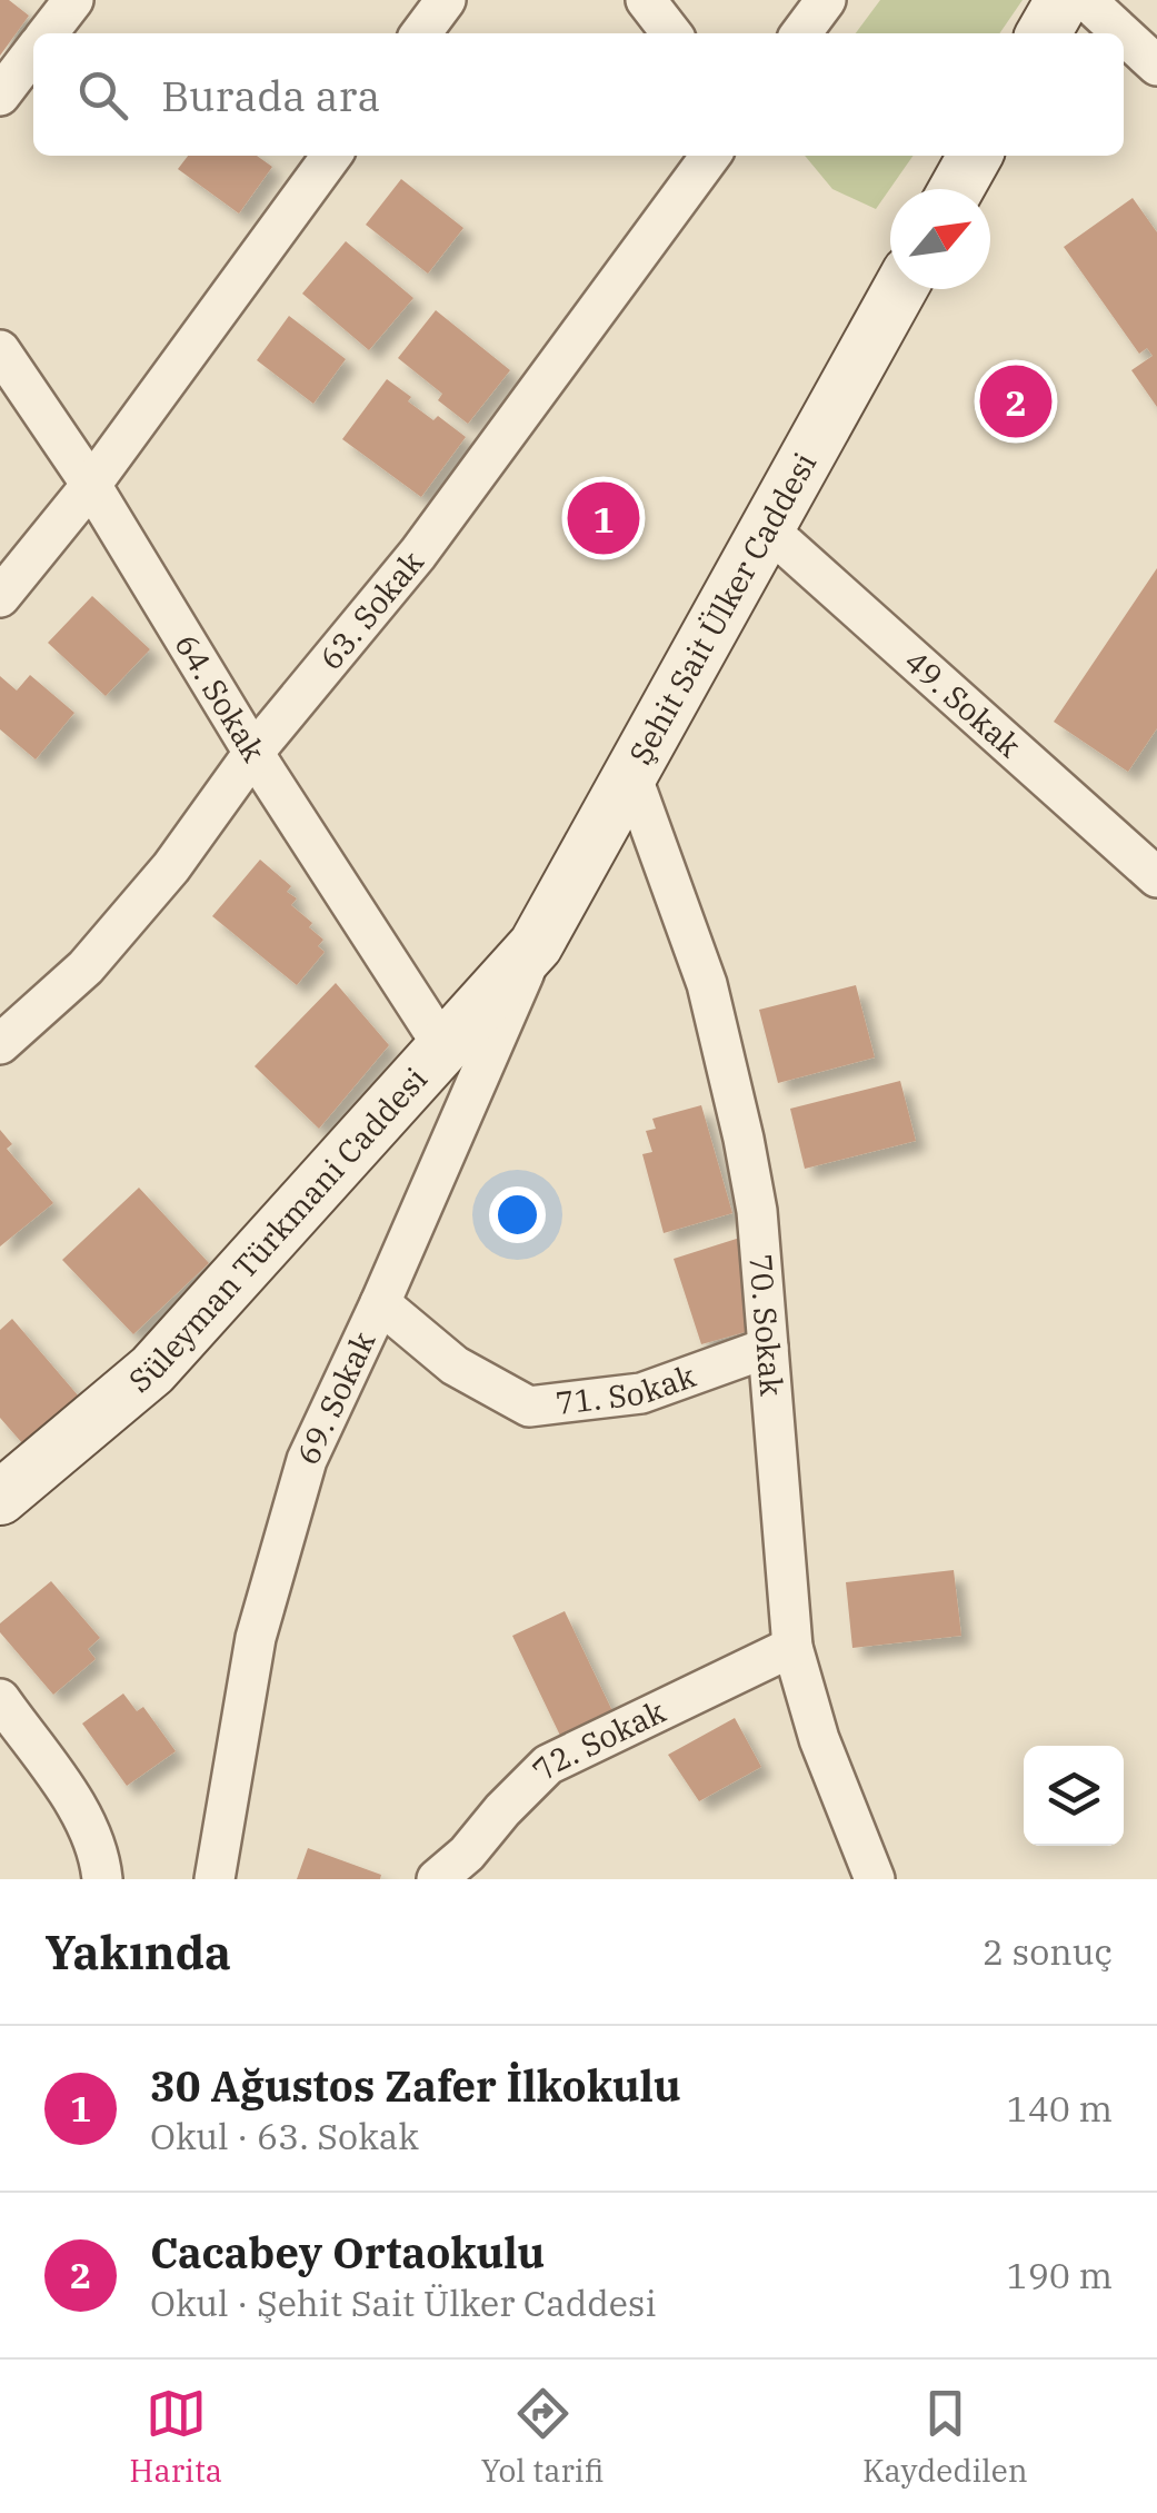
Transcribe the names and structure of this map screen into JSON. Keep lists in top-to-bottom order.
{
  "streets": {
    "street": [
      "63. Sokak",
      "Şehit Sait Ülker Caddesi",
      "64. Sokak",
      "49. Sokak",
      "Süleyman Türkmani Caddesi",
      "70. Sokak",
      "71. Sokak",
      "69. Sokak",
      "72. Sokak"
    ]
  },
  "crossings": [
    ["63. Sokak", "64. Sokak"],
    ["Şehit Sait Ülker Caddesi", "49. Sokak"],
    ["Şehit Sait Ülker Caddesi", "Süleyman Türkmani Caddesi"],
    ["Şehit Sait Ülker Caddesi", "70. Sokak"],
    ["Şehit Sait Ülker Caddesi", "69. Sokak"],
    ["64. Sokak", "Süleyman Türkmani Caddesi"],
    ["Süleyman Türkmani Caddesi", "69. Sokak"],
    ["70. Sokak", "71. Sokak"],
    ["70. Sokak", "72. Sokak"],
    ["71. Sokak", "69. Sokak"]
  ],
  "north": "top right",
  "page": {
    "search": "Burada ara",
    "pins": ["2", "1"],
    "heading": ["Yakında", "2 sonuç"],
    "list": [
      {
        "mark": "1",
        "name": "30 Ağustos Zafer İlkokulu",
        "note": "Okul · 63. Sokak",
        "value": "140 m"
      },
      {
        "mark": "2",
        "name": "Cacabey Ortaokulu",
        "note": "Okul · Şehit Sait Ülker Caddesi",
        "value": "190 m"
      }
    ],
    "nav": ["Harita", "Yol tarifi", "Kaydedilen"]
  }
}
